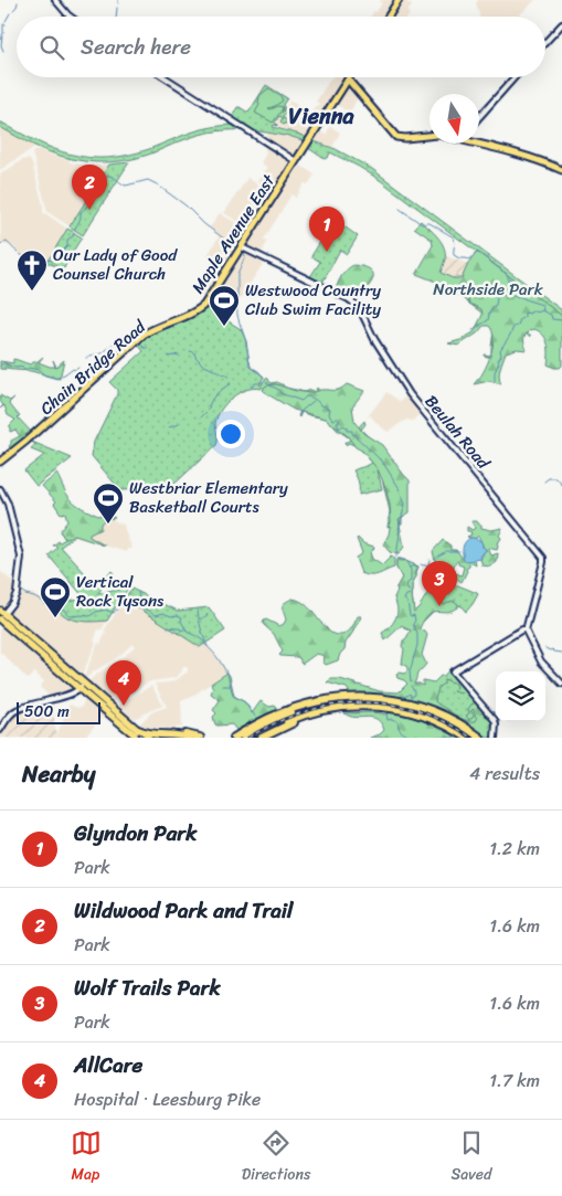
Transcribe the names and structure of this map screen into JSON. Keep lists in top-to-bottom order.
{
  "streets": {
    "main road": ["Maple Avenue East", "Chain Bridge Road", "Beulah Road"]
  },
  "crossings": [
    ["Maple Avenue East", "Chain Bridge Road"],
    ["Maple Avenue East", "Beulah Road"]
  ],
  "districts": ["Vienna"],
  "parks": ["Northside Park"],
  "places": {
    "church": ["Our Lady of Good Counsel Church"],
    "sports": ["Westwood Country Club Swim Facility", "Westbriar Elementary Basketball Courts", "Vertical Rock Tysons"]
  },
  "scale_bar": "500 m",
  "north": "bottom",
  "page": {
    "search": "Search here",
    "pins": [
      "2",
      "1",
      "3",
      "4"
    ],
    "scale": "500 m",
    "heading": ["Nearby", "4 results"],
    "list": [
      {
        "mark": "1",
        "name": "Glyndon Park",
        "note": "Park",
        "value": "1.2 km"
      },
      {
        "mark": "2",
        "name": "Wildwood Park and Trail",
        "note": "Park",
        "value": "1.6 km"
      },
      {
        "mark": "3",
        "name": "Wolf Trails Park",
        "note": "Park",
        "value": "1.6 km"
      },
      {
        "mark": "4",
        "name": "AllCare",
        "note": "Hospital · Leesburg Pike",
        "value": "1.7 km"
      }
    ],
    "nav": ["Map", "Directions", "Saved"]
  }
}
